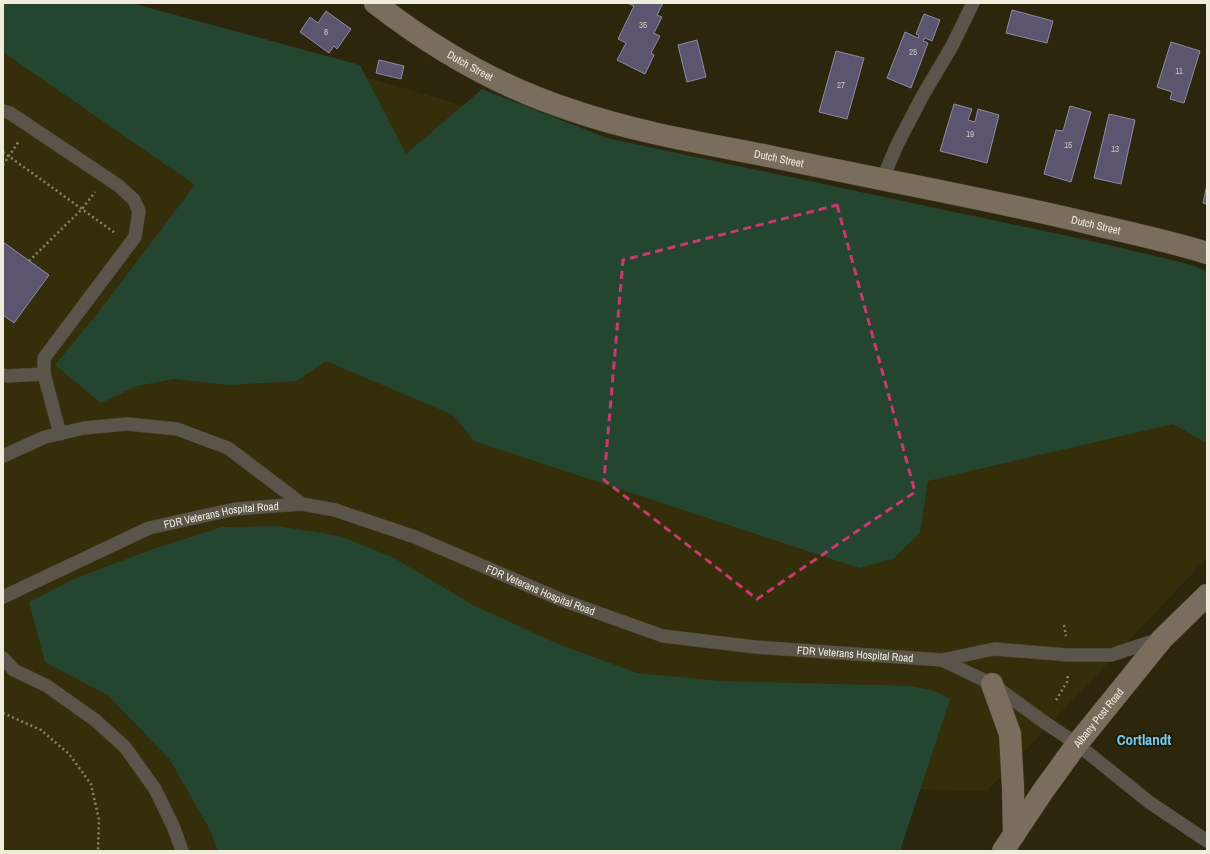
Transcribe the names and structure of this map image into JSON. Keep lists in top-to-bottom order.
{
  "streets": {
    "street": ["Dutch Street", "Albany Post Road"],
    "lane": ["FDR Veterans Hospital Road"]
  },
  "crossings": [
    ["FDR Veterans Hospital Road", "Albany Post Road"]
  ],
  "districts": ["Cortlandt"],
  "house_numbers": [
    "35",
    "8",
    "25",
    "11",
    "27",
    "19",
    "15",
    "13"
  ]
}
